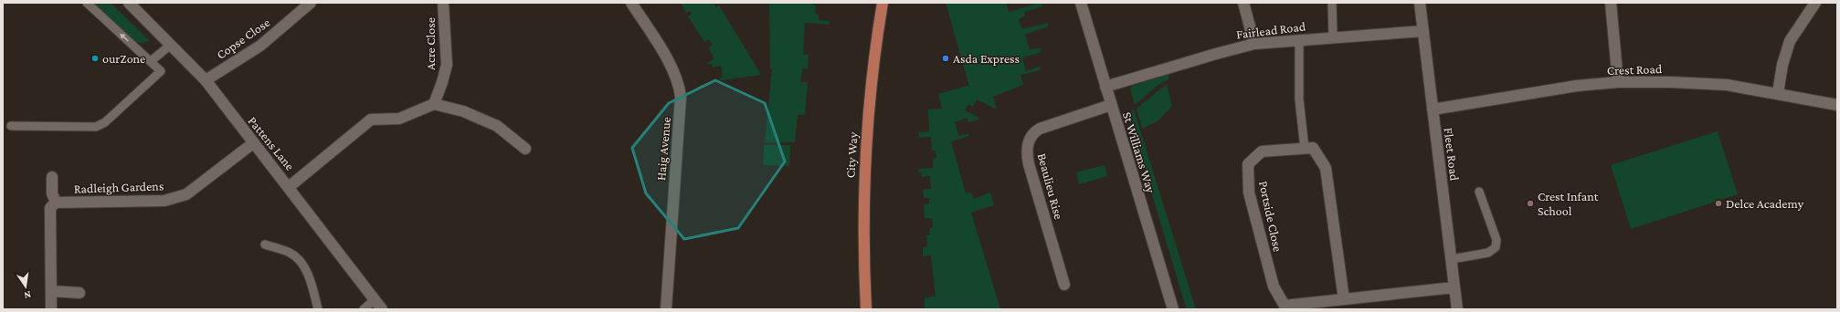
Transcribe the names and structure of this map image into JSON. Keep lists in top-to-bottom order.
{
  "streets": {
    "main road": ["City Way"],
    "street": [
      "Fairlead Road",
      "Copse Close",
      "Acre Close",
      "Crest Road",
      "Pattens Lane",
      "Haig Avenue",
      "St Williams Way",
      "Fleet Road",
      "Beaulieu Rise",
      "Radleigh Gardens",
      "Portside Close"
    ]
  },
  "crossings": [
    ["Fairlead Road", "St Williams Way"],
    ["Fairlead Road", "Fleet Road"],
    ["Copse Close", "Pattens Lane"],
    ["Crest Road", "Fleet Road"],
    ["Pattens Lane", "Radleigh Gardens"],
    ["St Williams Way", "Beaulieu Rise"],
    ["Fleet Road", "Portside Close"]
  ],
  "places": [
    "ourZone",
    "Asda Express",
    "Crest Infant School",
    "Delce Academy"
  ],
  "north": "bottom"
}
